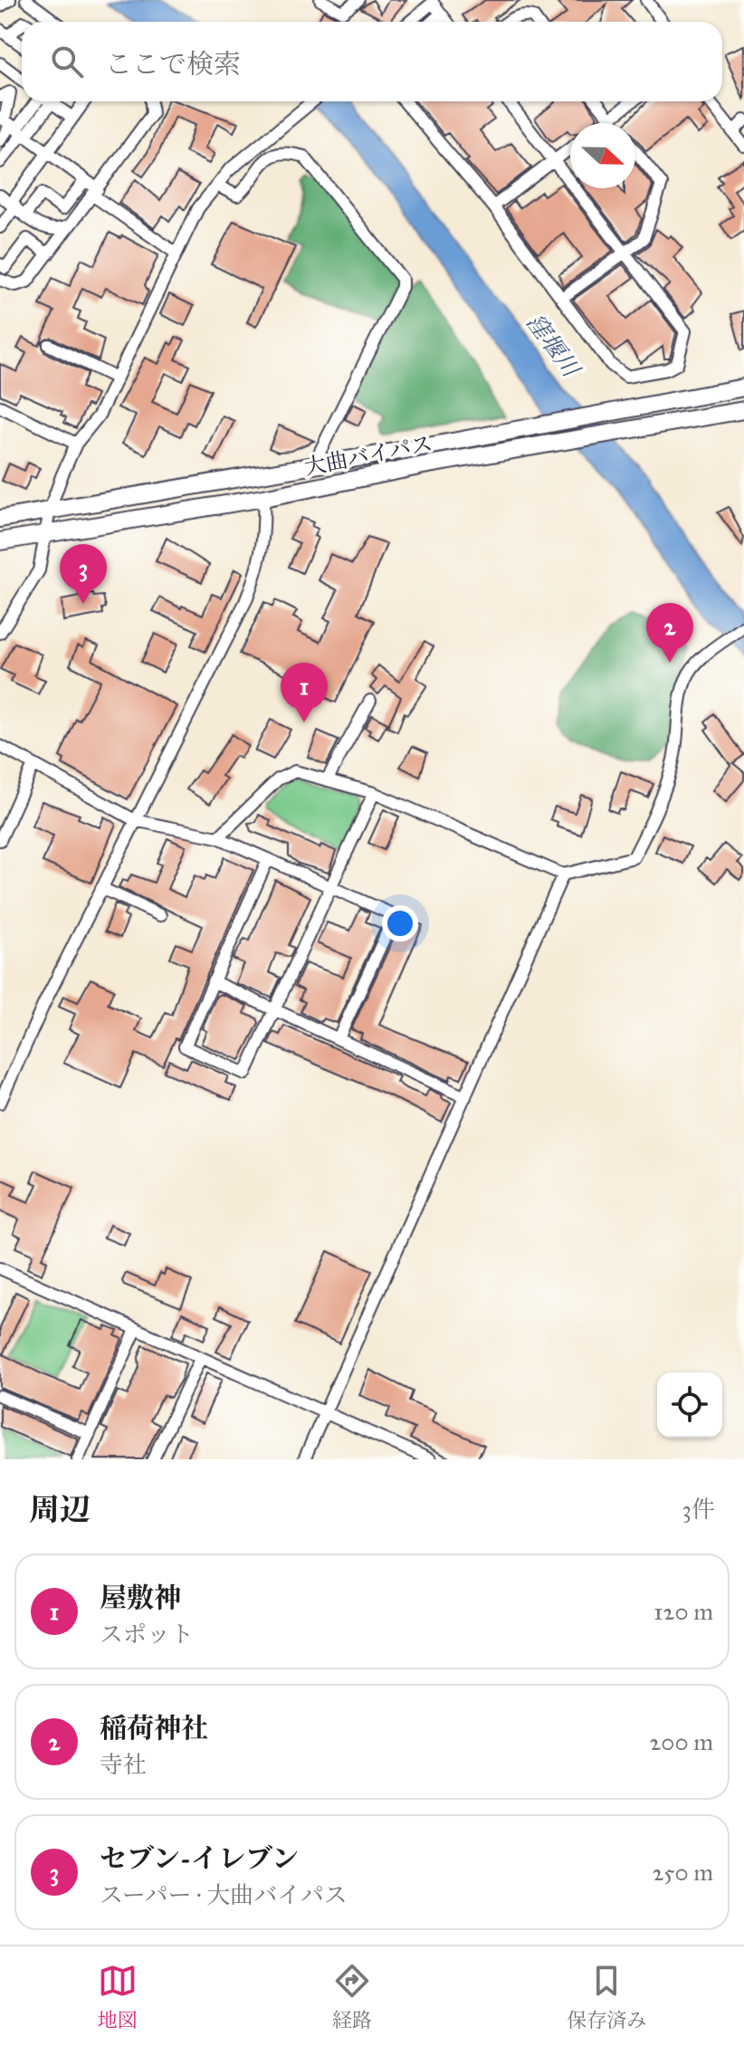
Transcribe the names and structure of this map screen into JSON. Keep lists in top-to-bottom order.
{
  "streets": {
    "highway": ["大曲バイパス"]
  },
  "water": ["窪堰川"],
  "north": "right",
  "page": {
    "search": "ここで検索",
    "pins": ["3", "2", "1"],
    "heading": ["周辺", "3件"],
    "list": [
      {
        "mark": "1",
        "name": "屋敷神",
        "note": "スポット",
        "value": "120 m"
      },
      {
        "mark": "2",
        "name": "稲荷神社",
        "note": "寺社",
        "value": "200 m"
      },
      {
        "mark": "3",
        "name": "セブン-イレブン",
        "note": "スーパー · 大曲バイパス",
        "value": "250 m"
      }
    ],
    "nav": ["地図", "経路", "保存済み"]
  }
}
